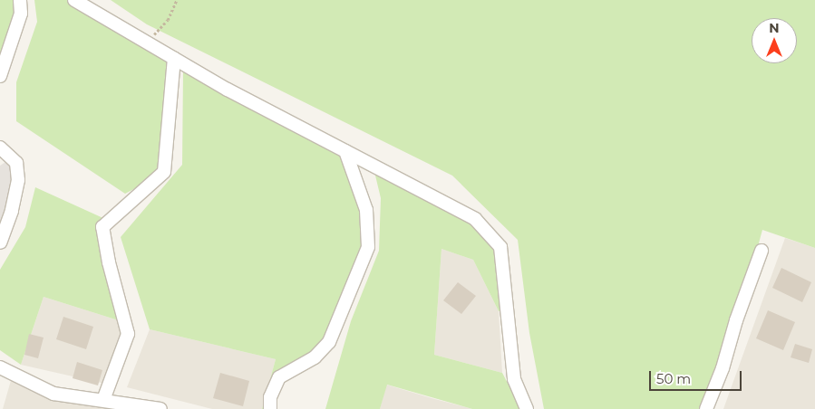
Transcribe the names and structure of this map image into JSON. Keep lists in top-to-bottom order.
{
  "scale_bar": "50 m",
  "north": "top"
}
